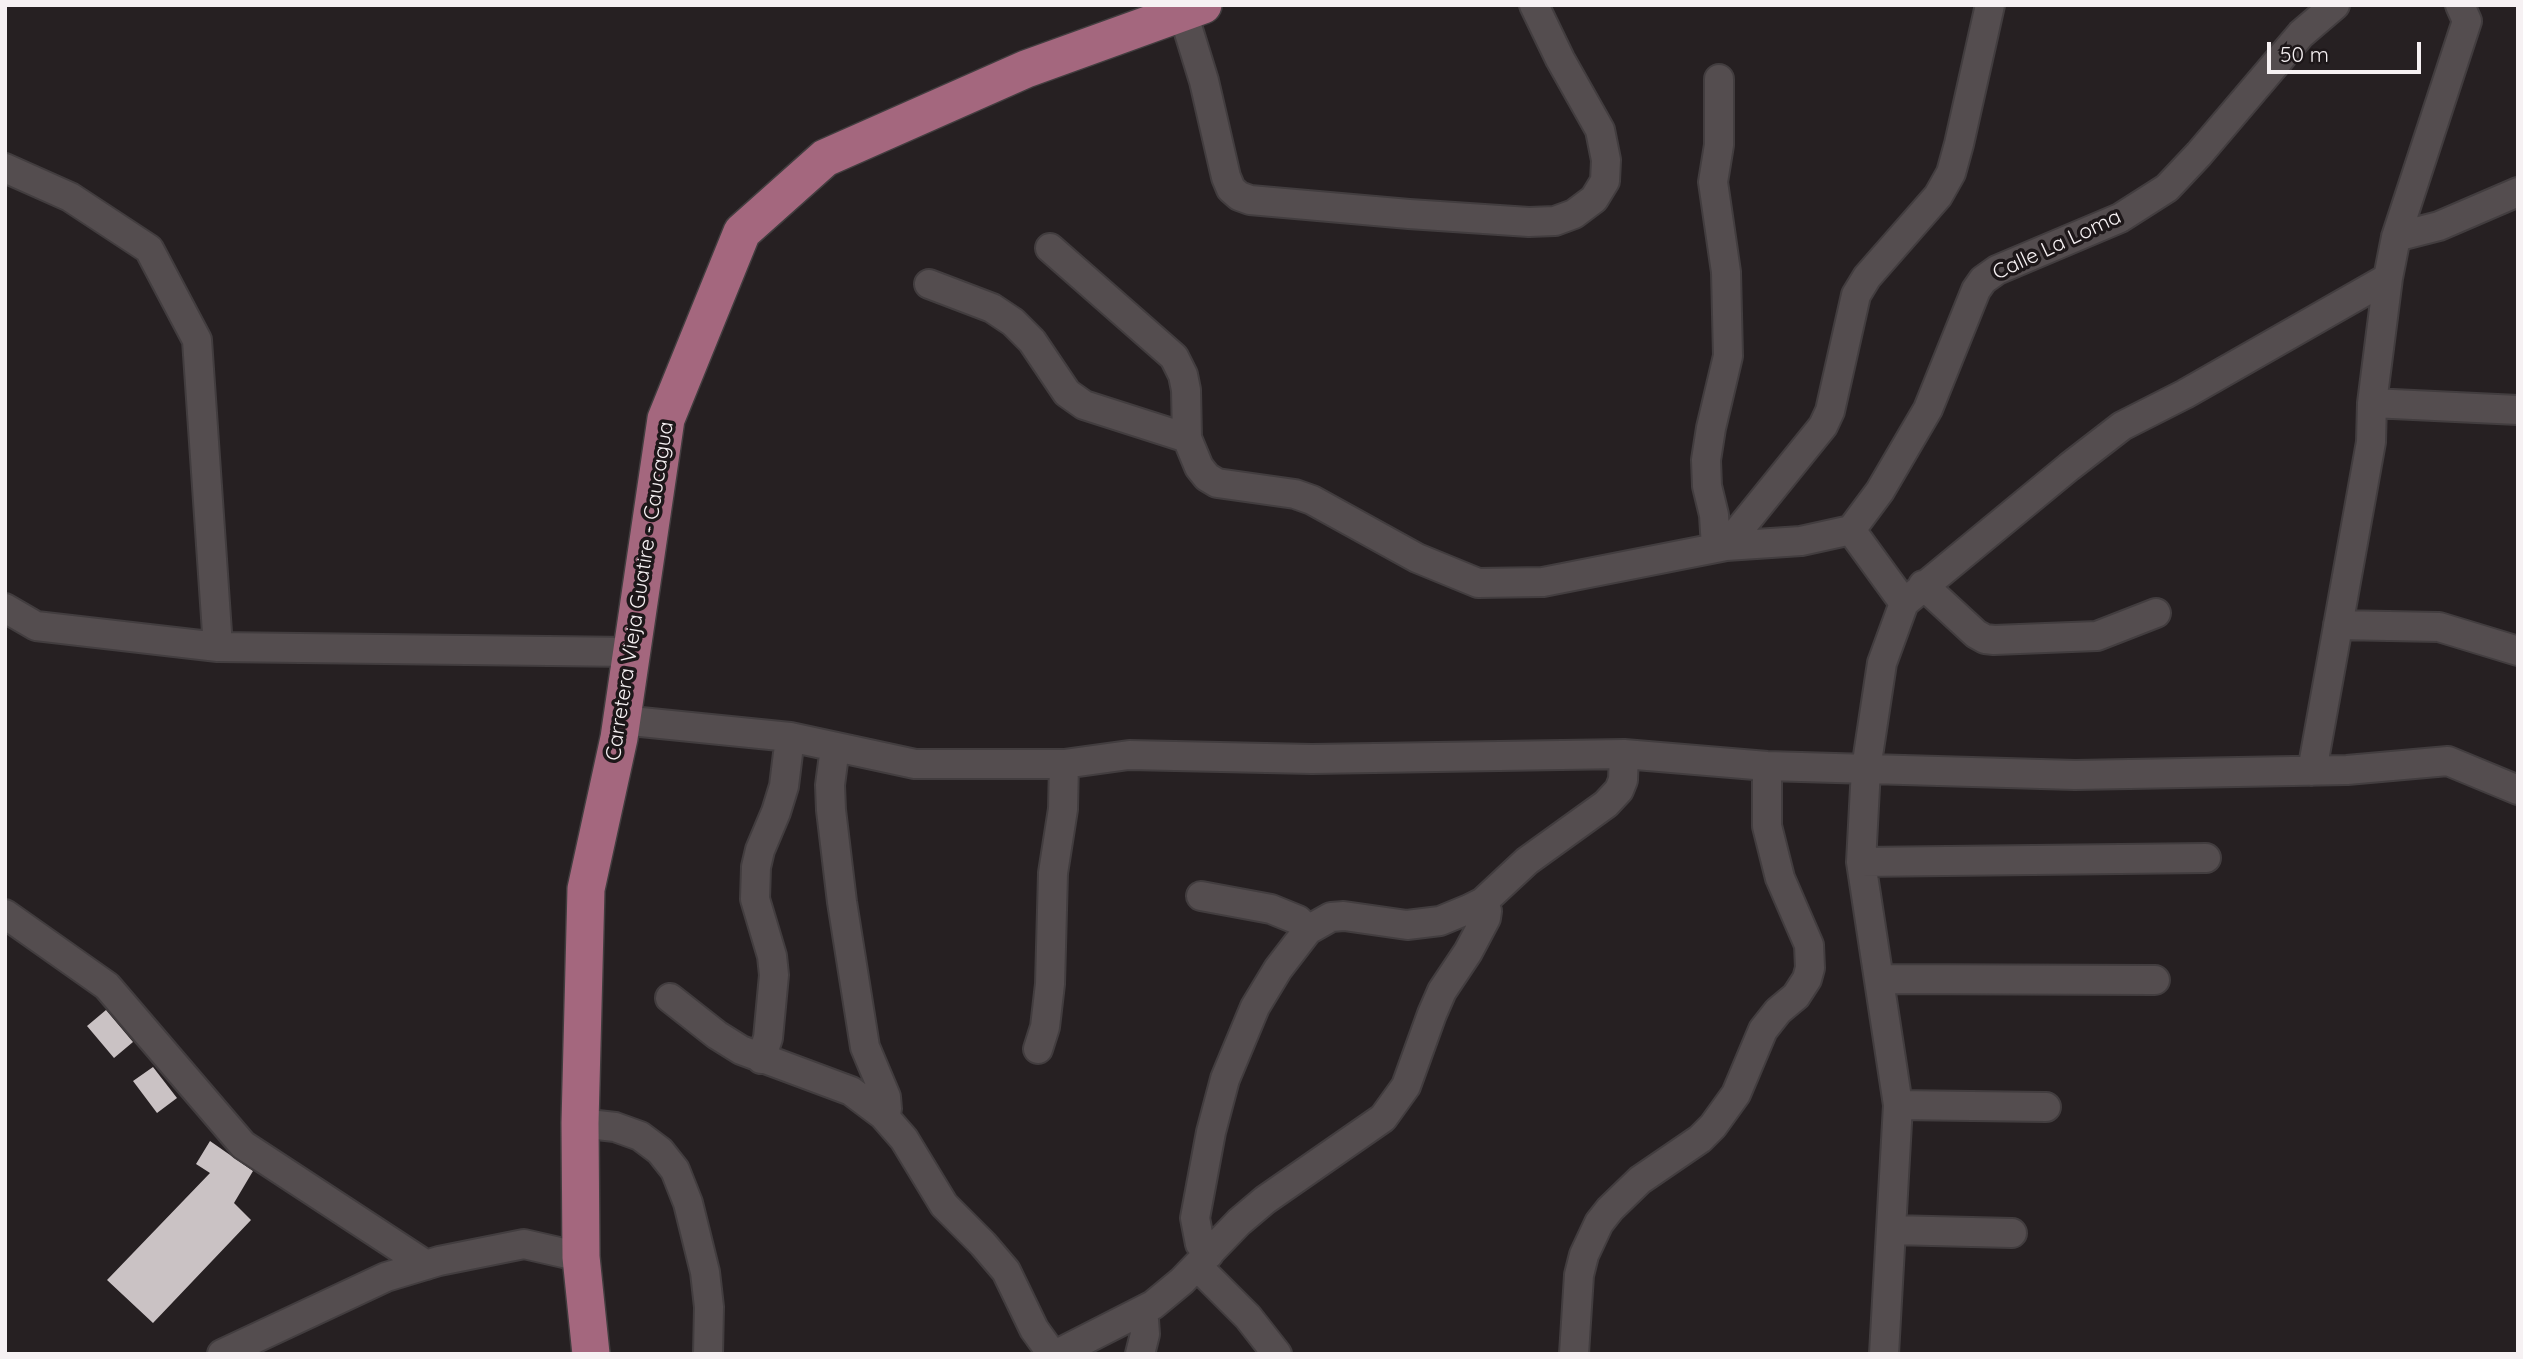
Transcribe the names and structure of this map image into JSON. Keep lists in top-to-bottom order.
{
  "streets": {
    "main road": ["Carretera Vieja Guatire - Caucagua"],
    "street": ["Calle La Loma"]
  },
  "scale_bar": "50 m"
}
